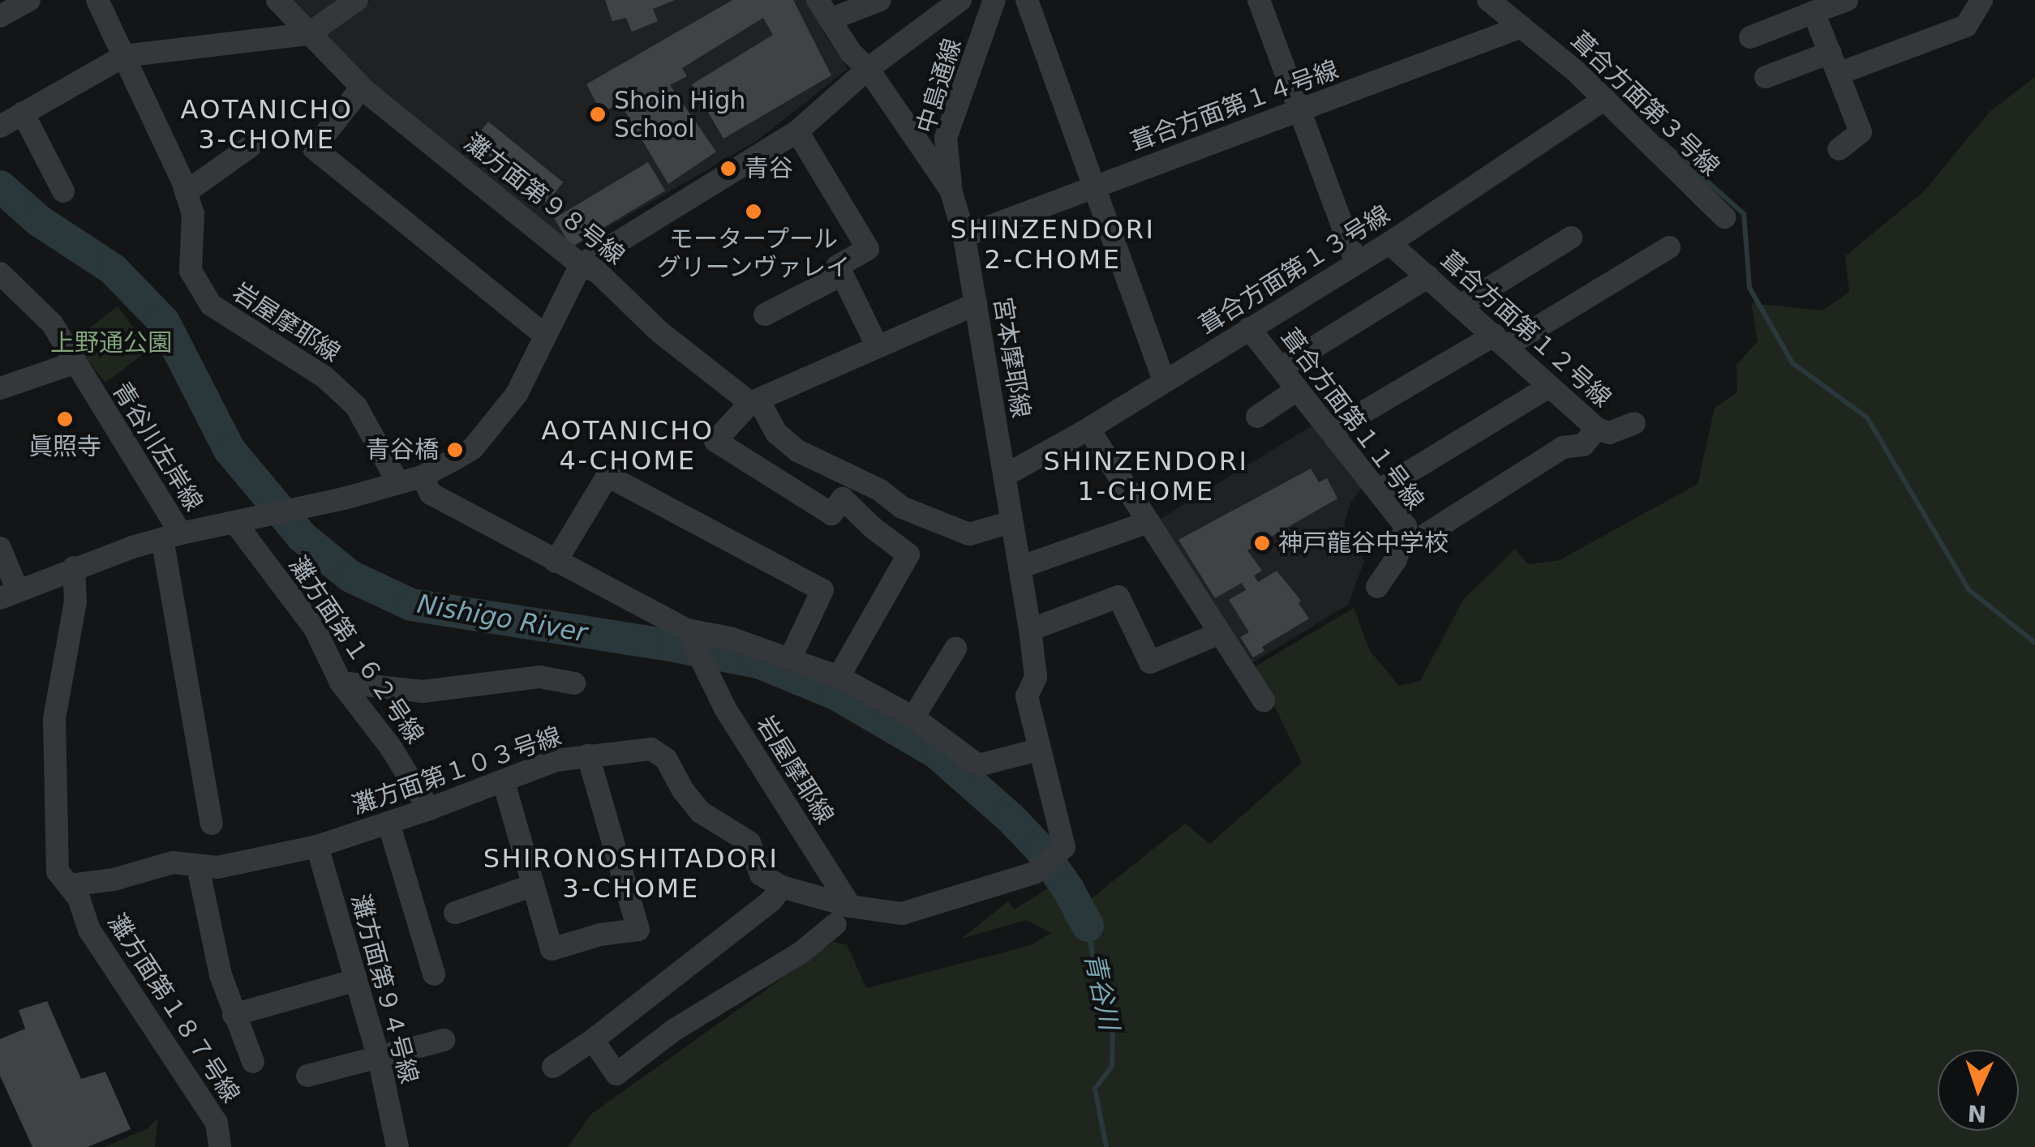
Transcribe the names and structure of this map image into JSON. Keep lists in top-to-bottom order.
{
  "streets": {
    "street": [
      "中島通線",
      "葺合方面第３号線",
      "葺合方面第１４号線",
      "灘方面第９８号線",
      "葺合方面第１３号線",
      "岩屋摩耶線",
      "葺合方面第１２号線",
      "宮本摩耶線",
      "葺合方面第１１号線",
      "青谷川左岸線",
      "灘方面第１６２号線",
      "灘方面第１０３号線",
      "灘方面第９４号線",
      "灘方面第１８７号線"
    ]
  },
  "crossings": [
    ["中島通線", "宮本摩耶線"],
    ["葺合方面第３号線", "葺合方面第１４号線"],
    ["葺合方面第３号線", "葺合方面第１３号線"],
    ["葺合方面第１４号線", "宮本摩耶線"],
    ["灘方面第９８号線", "宮本摩耶線"],
    ["葺合方面第１３号線", "葺合方面第１２号線"],
    ["葺合方面第１３号線", "宮本摩耶線"],
    ["葺合方面第１３号線", "葺合方面第１１号線"],
    ["岩屋摩耶線", "灘方面第１０３号線"],
    ["宮本摩耶線", "灘方面第１０３号線"],
    ["灘方面第１６２号線", "灘方面第１０３号線"],
    ["灘方面第１０３号線", "灘方面第９４号線"],
    ["灘方面第１０３号線", "灘方面第１８７号線"]
  ],
  "districts": [
    "AOTANICHO 3-CHOME",
    "SHINZENDORI 2-CHOME",
    "AOTANICHO 4-CHOME",
    "SHINZENDORI 1-CHOME",
    "SHIRONOSHITADORI 3-CHOME"
  ],
  "water": ["Nishigo River", "青谷川"],
  "parks": ["上野通公園"],
  "places": [
    "Shoin High School",
    "青谷",
    "モータープール グリーンヴァレイ",
    "眞照寺",
    "青谷橋",
    "神戸龍谷中学校"
  ],
  "north": "bottom"
}
